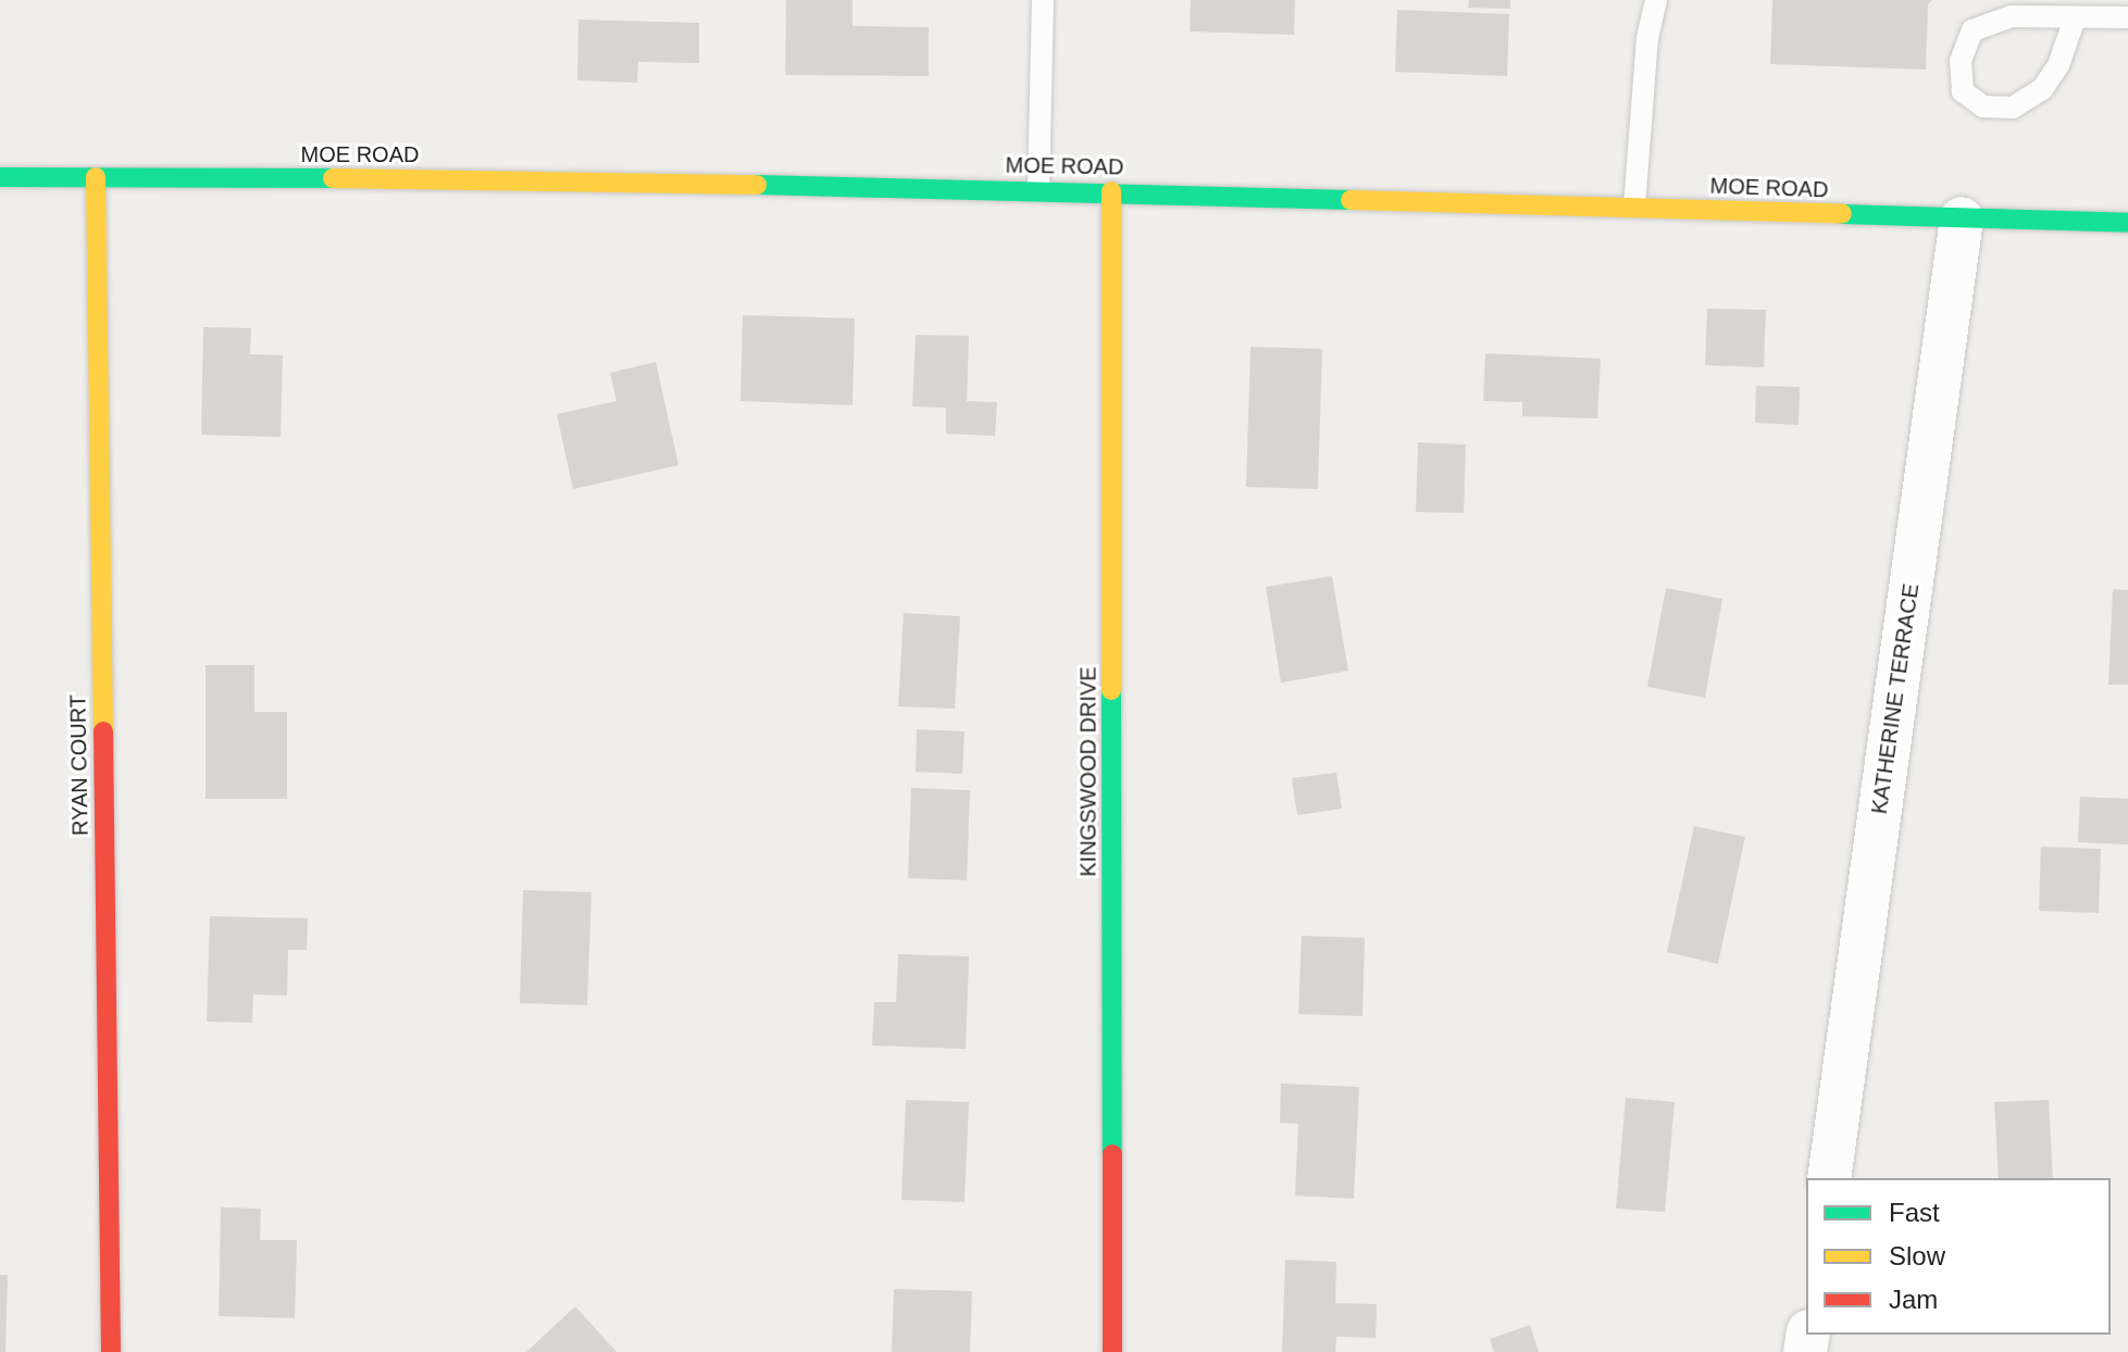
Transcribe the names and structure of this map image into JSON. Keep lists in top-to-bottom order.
{
  "streets": {
    "street": [
      "MOE ROAD",
      "KATHERINE TERRACE",
      "RYAN COURT",
      "KINGSWOOD DRIVE"
    ]
  },
  "crossings": [
    ["MOE ROAD", "KATHERINE TERRACE"],
    ["MOE ROAD", "RYAN COURT"],
    ["MOE ROAD", "KINGSWOOD DRIVE"]
  ],
  "legend": ["Fast", "Slow", "Jam"]
}
